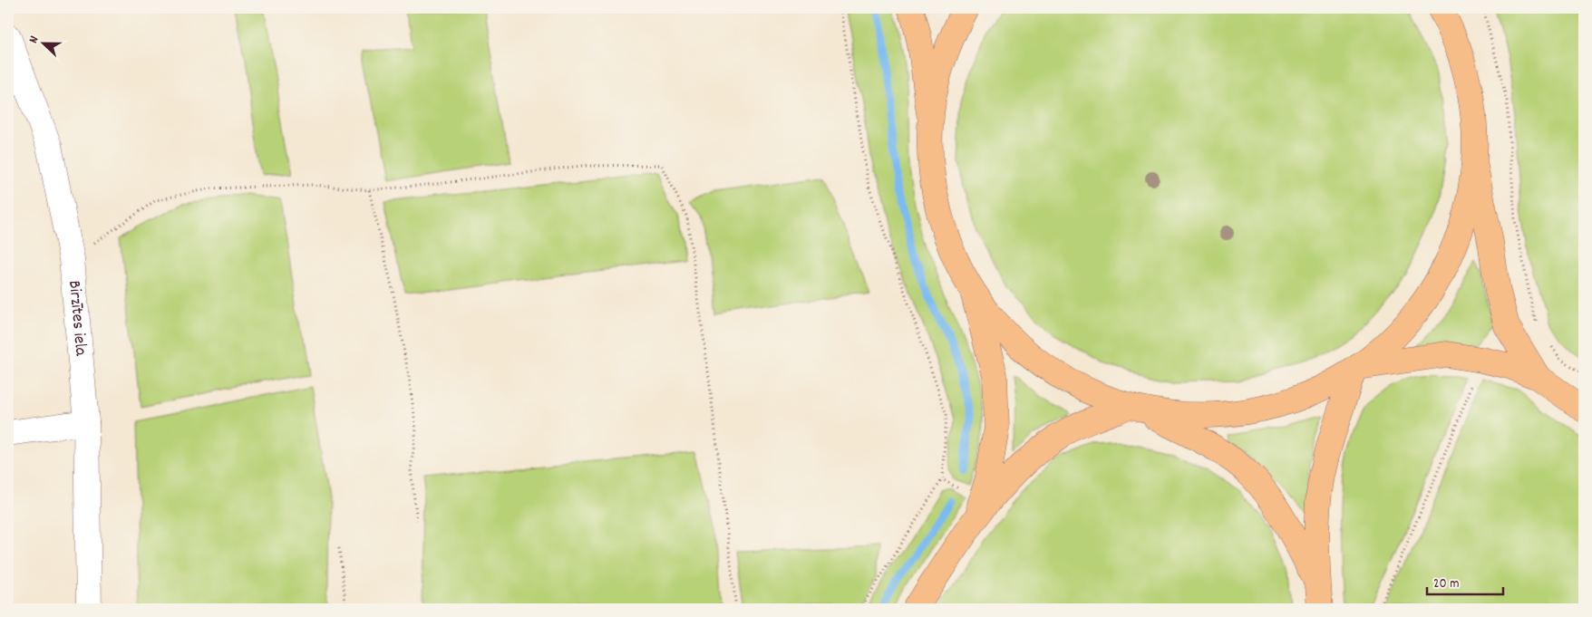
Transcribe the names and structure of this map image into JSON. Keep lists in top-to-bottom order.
{
  "streets": {
    "street": ["Birzītes iela"]
  },
  "scale_bar": "20 m",
  "north": "left"
}
